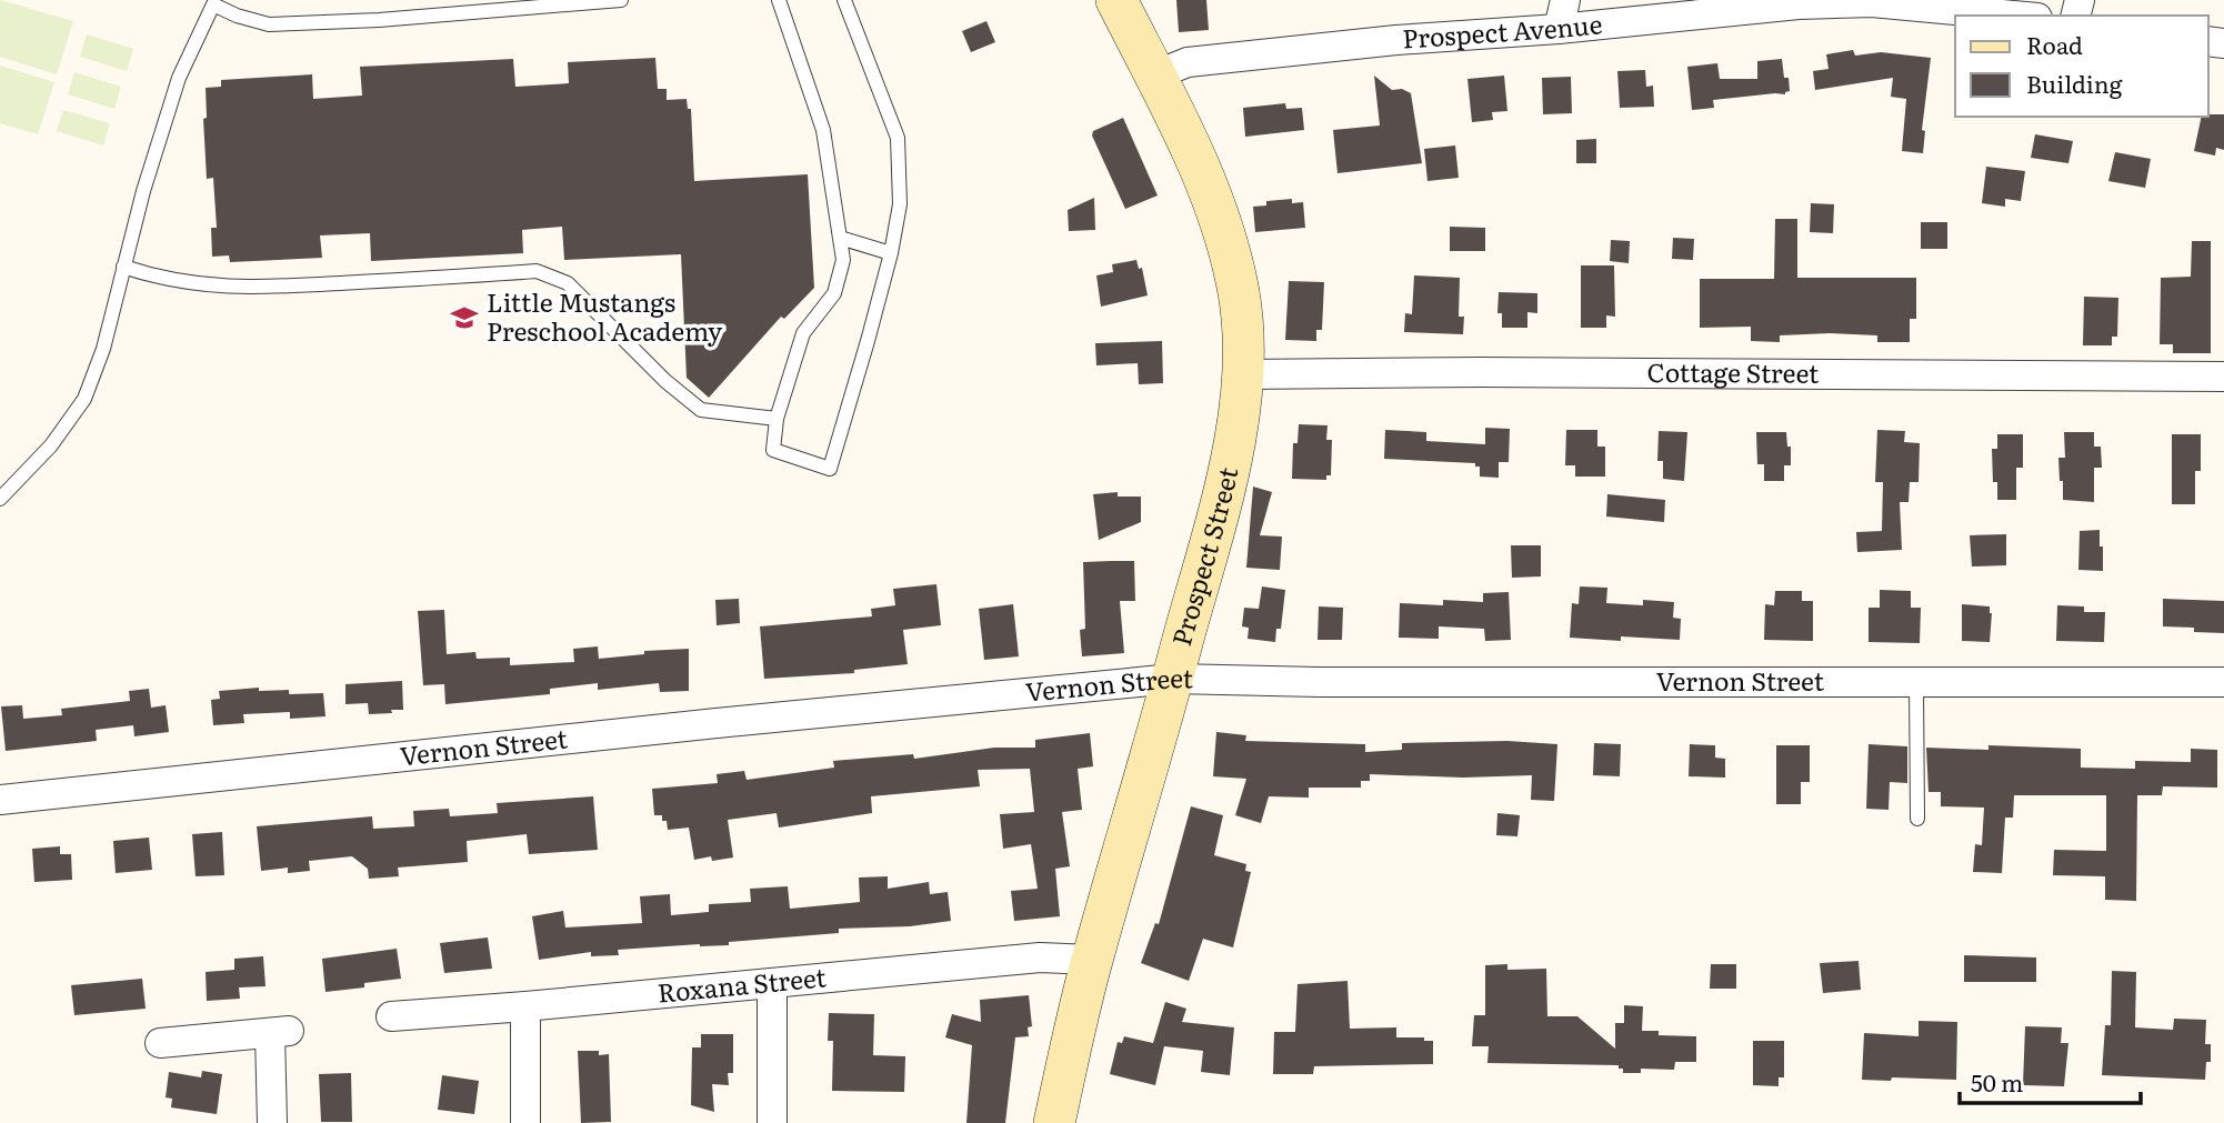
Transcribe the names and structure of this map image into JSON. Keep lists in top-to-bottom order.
{
  "streets": {
    "street": [
      "Prospect Avenue",
      "Cottage Street",
      "Prospect Street",
      "Vernon Street",
      "Roxana Street"
    ]
  },
  "crossings": [
    ["Prospect Avenue", "Prospect Street"],
    ["Cottage Street", "Prospect Street"],
    ["Prospect Street", "Vernon Street"],
    ["Prospect Street", "Roxana Street"]
  ],
  "places": {
    "school or university": ["Little Mustangs Preschool Academy"]
  },
  "legend": ["Road", "Building"],
  "scale_bar": "50 m"
}
